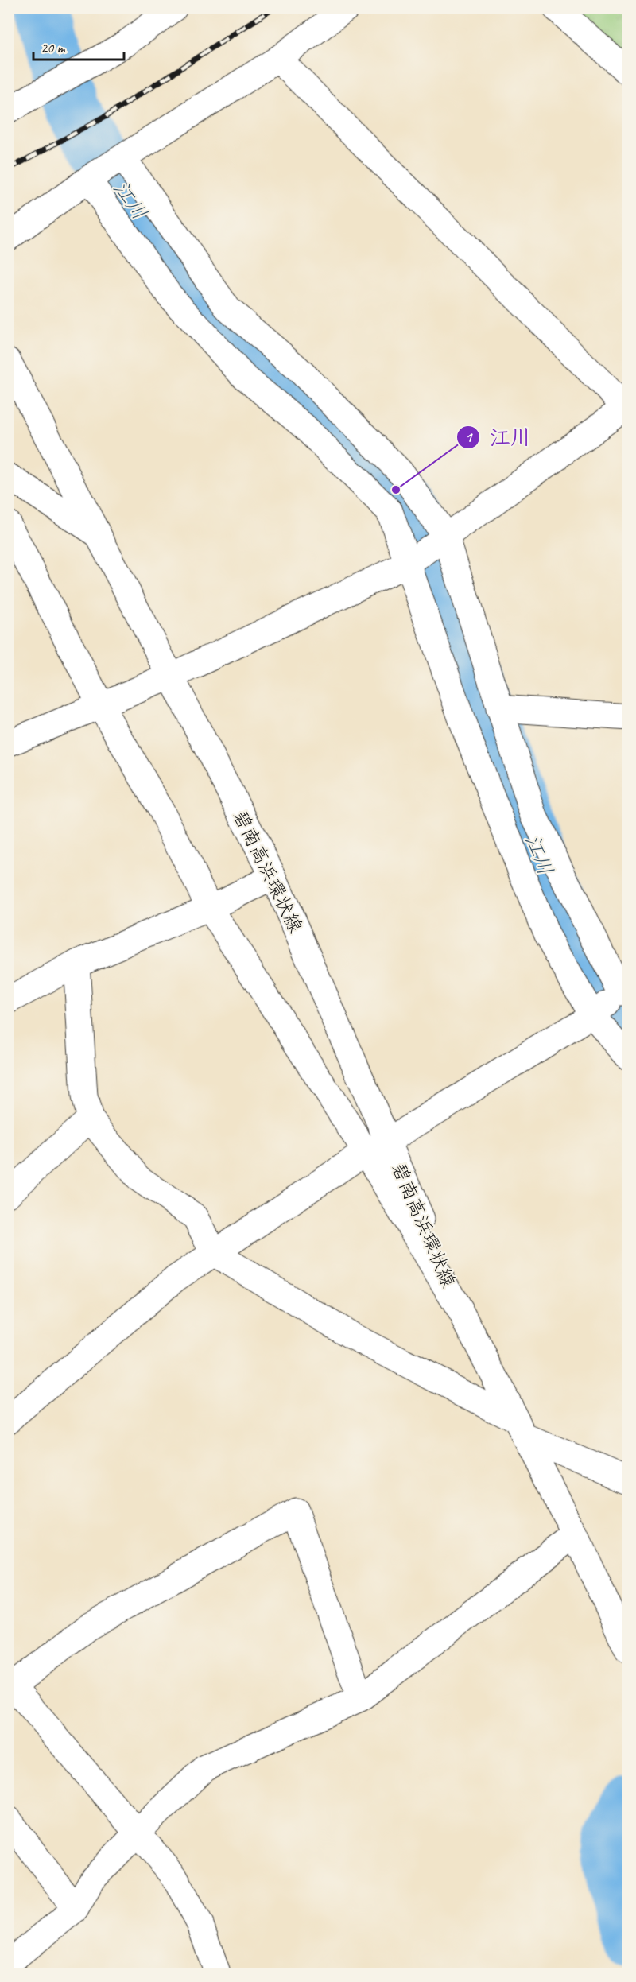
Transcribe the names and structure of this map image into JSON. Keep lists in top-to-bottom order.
{
  "streets": {
    "street": ["碧南高浜環状線"]
  },
  "water": ["江川"],
  "places": ["江川"],
  "scale_bar": "20 m"
}
